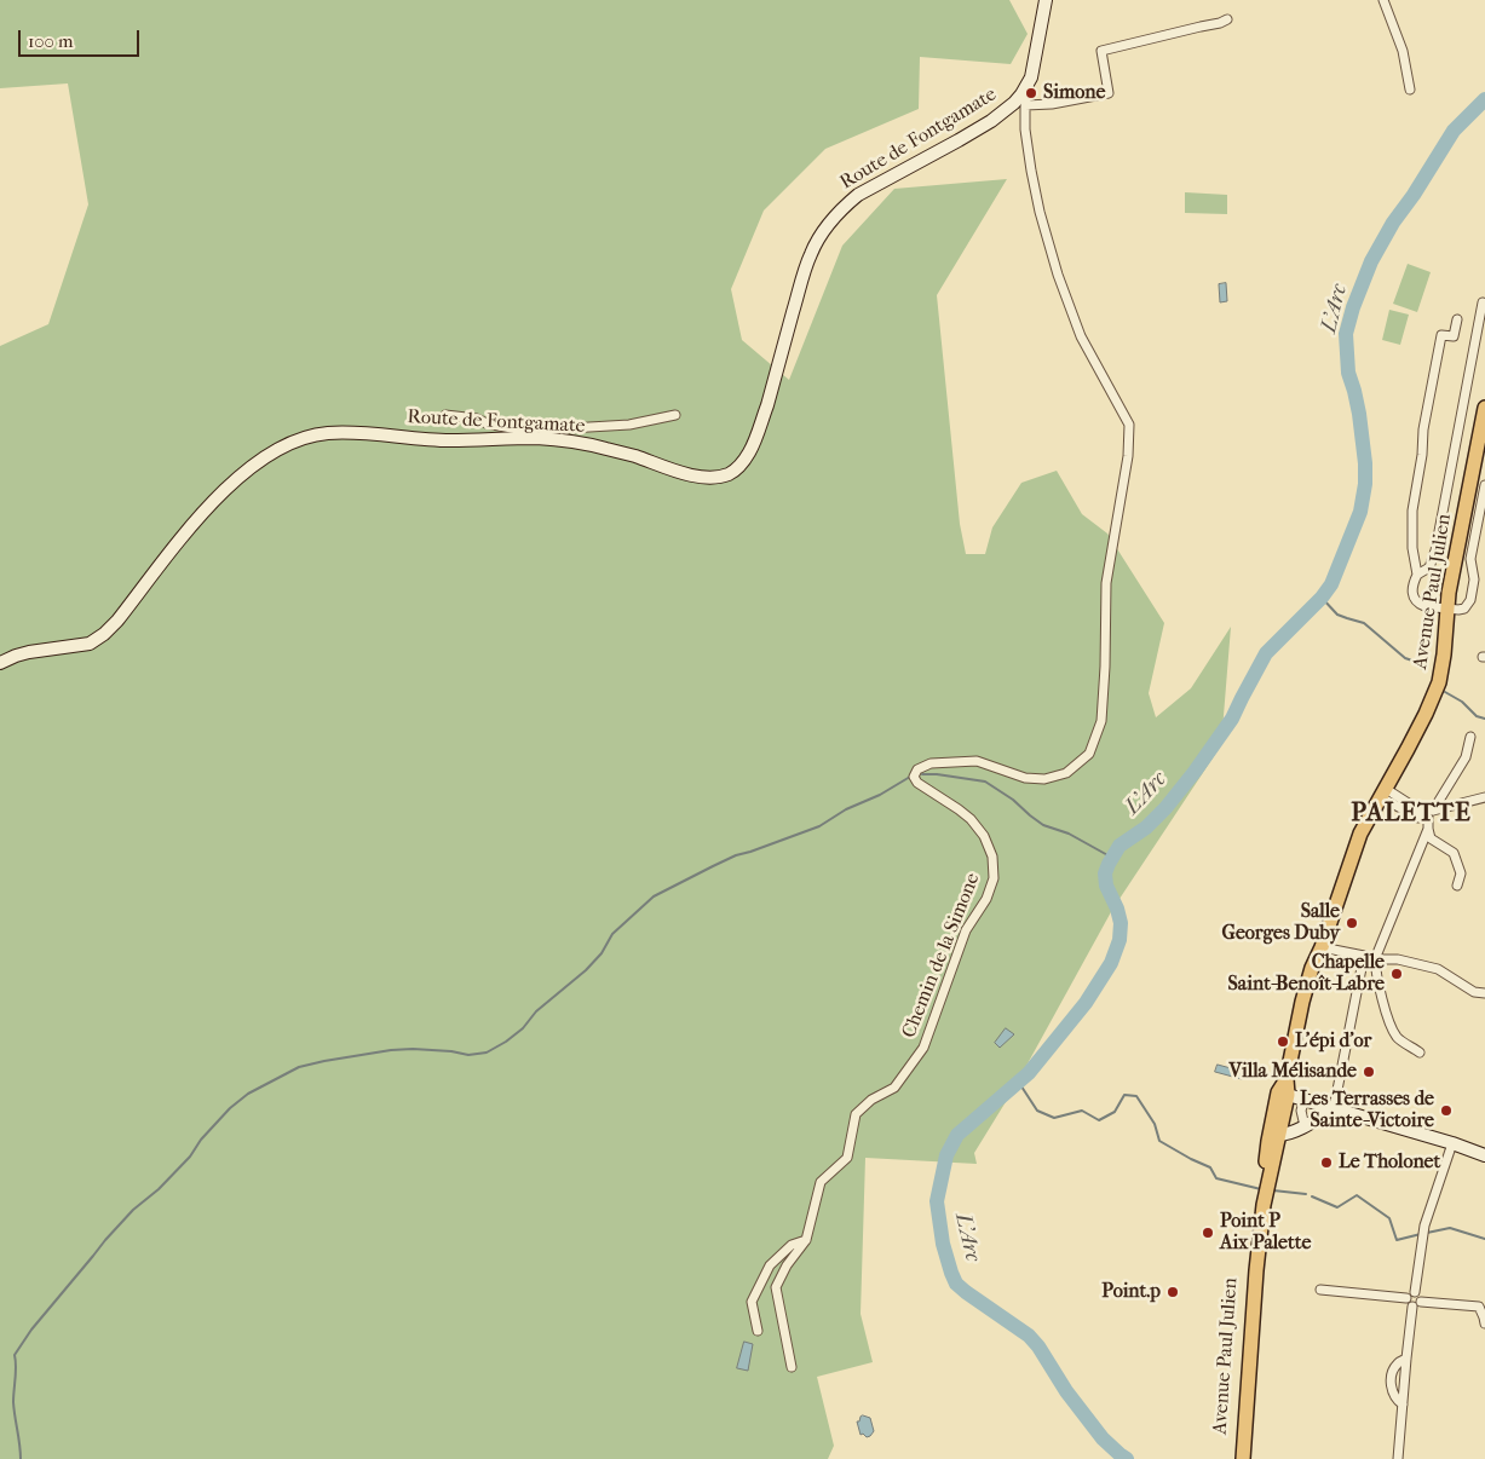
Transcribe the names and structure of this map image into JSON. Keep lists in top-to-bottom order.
{
  "streets": {
    "main road": ["Avenue Paul Julien"],
    "street": ["Route de Fontgamate", "Chemin de la Simone"]
  },
  "crossings": [
    ["Route de Fontgamate", "Chemin de la Simone"]
  ],
  "districts": ["PALETTE"],
  "water": ["L'Arc"],
  "places": [
    "Simone",
    "Salle Georges Duby",
    "Chapelle Saint-Benoît-Labre",
    "L'épi d'or",
    "Villa Mélisande",
    "Les Terrasses de Sainte-Victoire",
    "Le Tholonet",
    "Point P Aix Palette",
    "Point.p"
  ],
  "scale_bar": "100 m"
}
